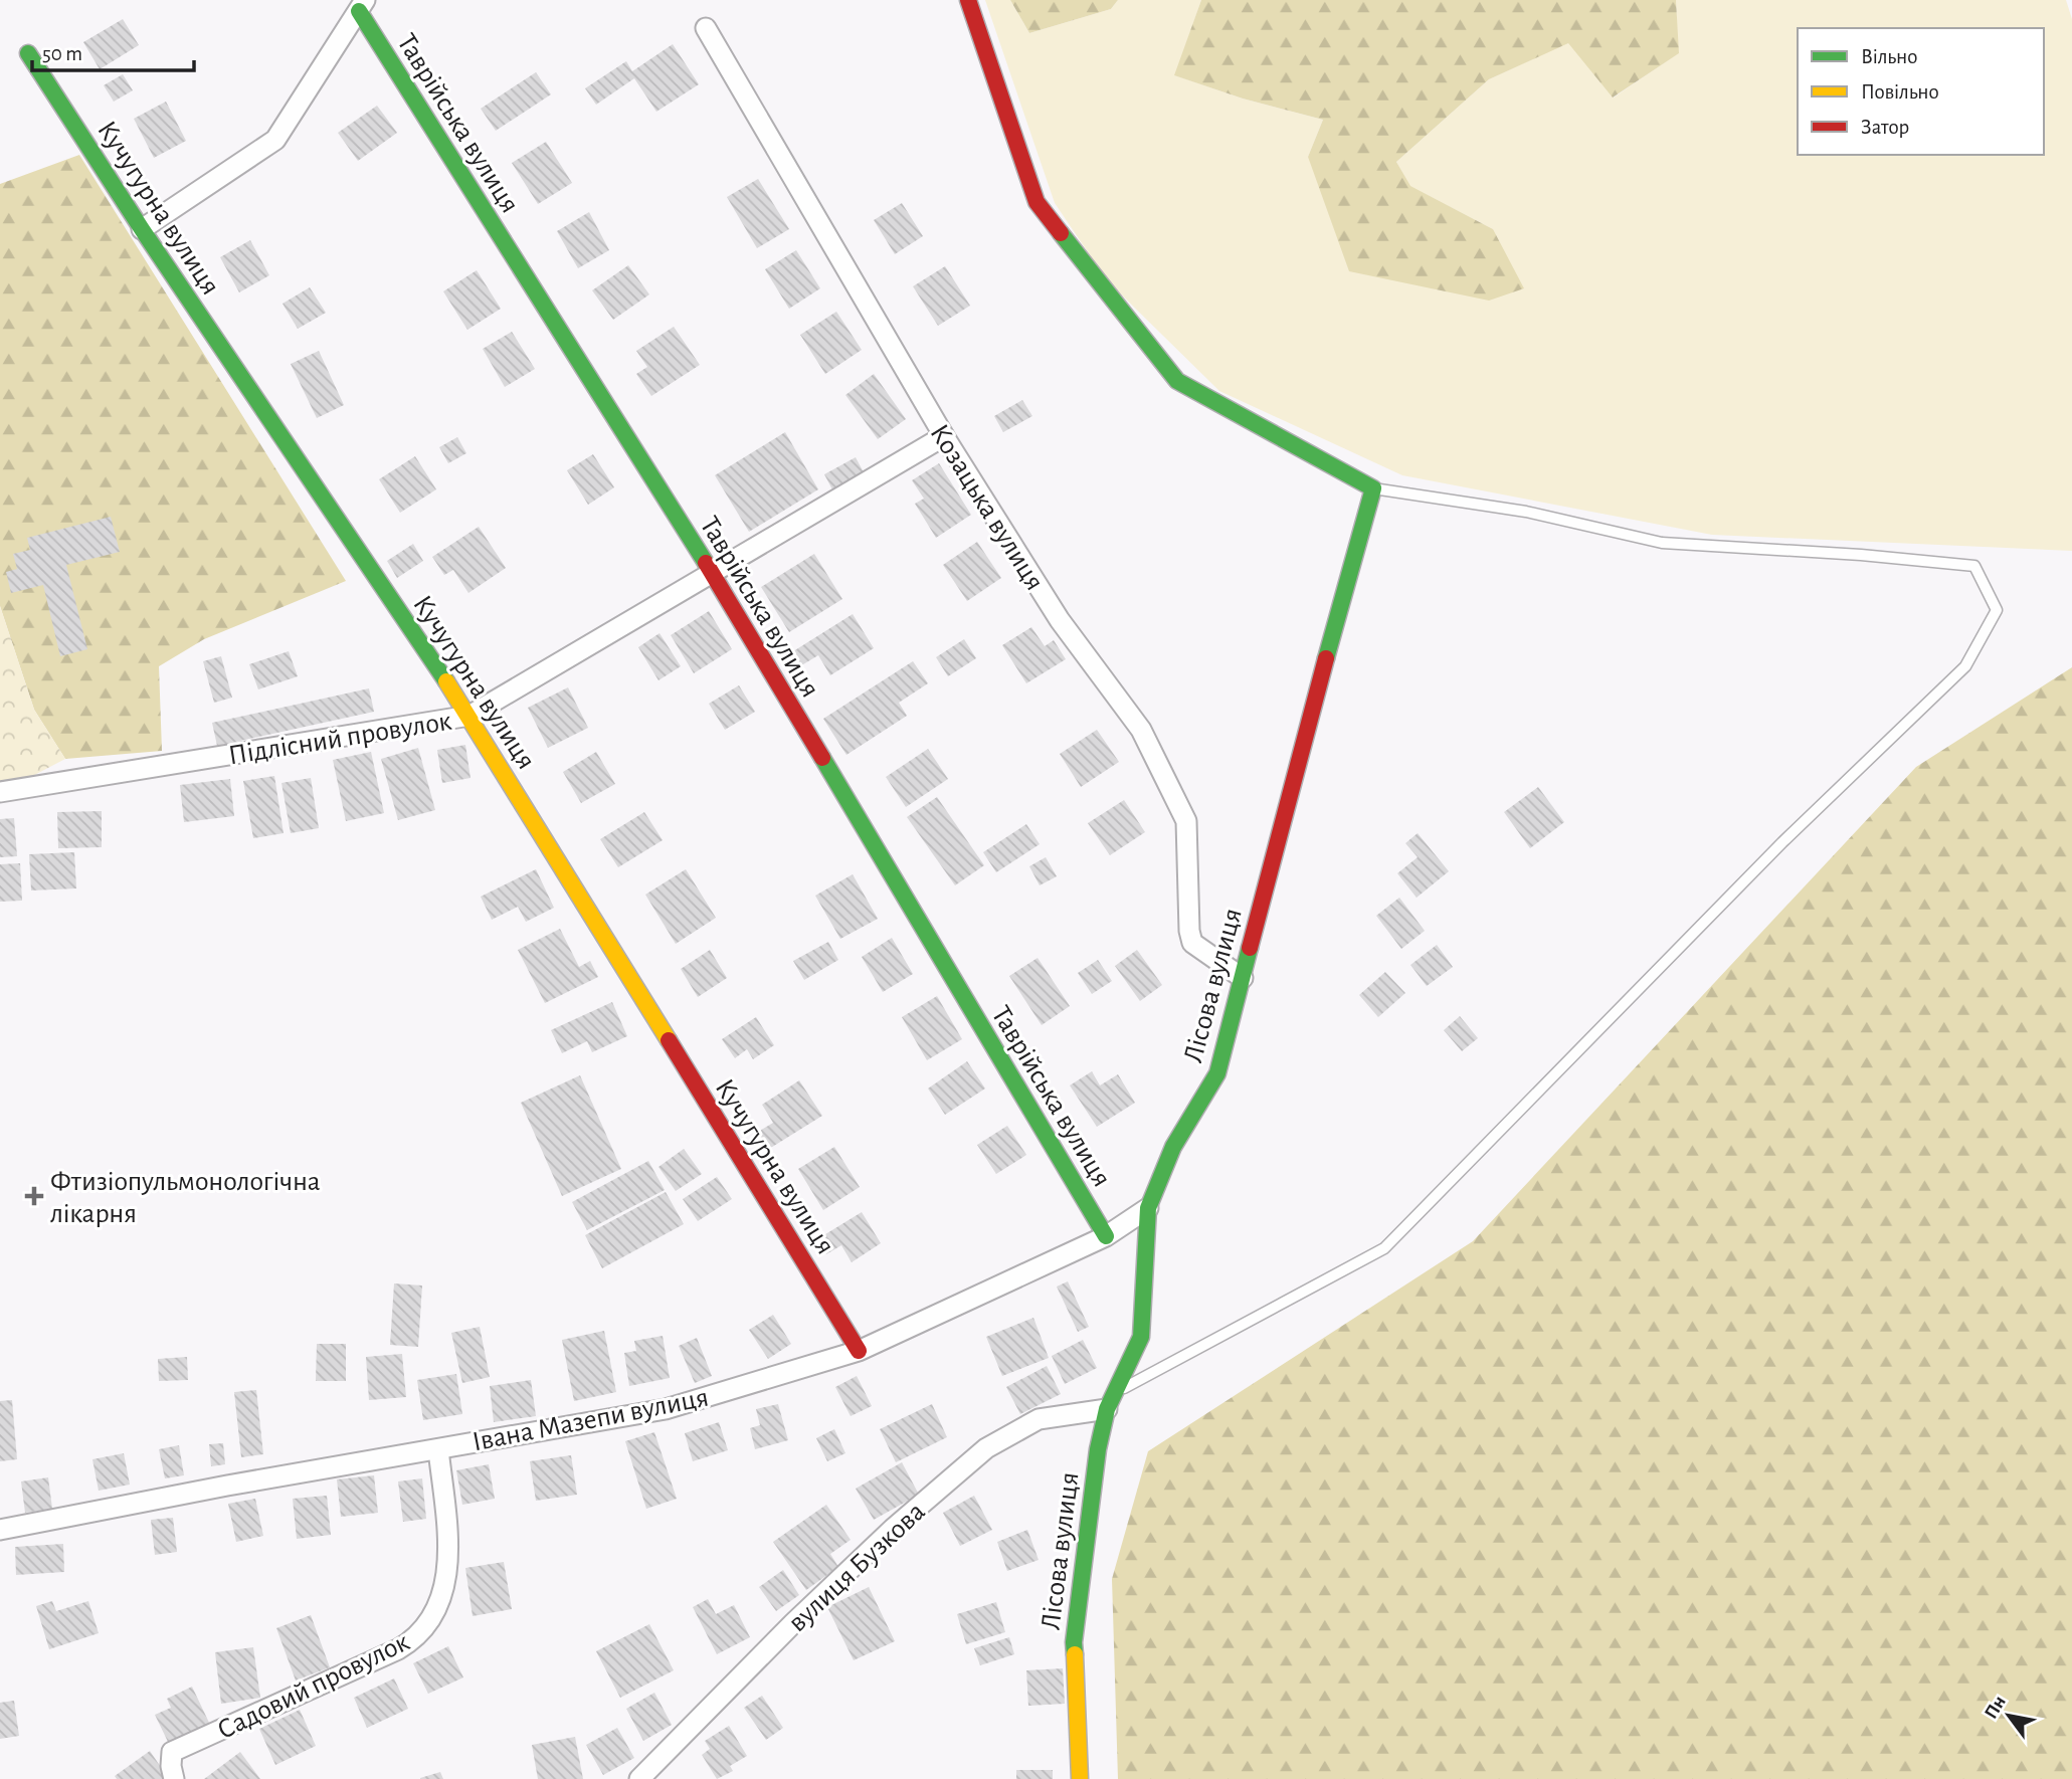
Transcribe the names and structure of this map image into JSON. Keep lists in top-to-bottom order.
{
  "streets": {
    "street": [
      "Таврійська вулиця",
      "Кучугурна вулиця",
      "Козацька вулиця",
      "Підлісний провулок",
      "Лісова вулиця",
      "Івана Мазепи вулиця",
      "вулиця Бузкова",
      "Садовий провулок"
    ]
  },
  "crossings": [
    ["Таврійська вулиця", "Підлісний провулок"],
    ["Таврійська вулиця", "Івана Мазепи вулиця"],
    ["Кучугурна вулиця", "Підлісний провулок"],
    ["Кучугурна вулиця", "Івана Мазепи вулиця"],
    ["Козацька вулиця", "Підлісний провулок"],
    ["Козацька вулиця", "Лісова вулиця"],
    ["Лісова вулиця", "Івана Мазепи вулиця"],
    ["Лісова вулиця", "вулиця Бузкова"],
    ["Івана Мазепи вулиця", "Садовий провулок"]
  ],
  "places": {
    "health": ["Фтизіопульмонологічна лікарня"]
  },
  "legend": ["Вільно", "Повільно", "Затор"],
  "scale_bar": "50 m",
  "north": "top left"
}
